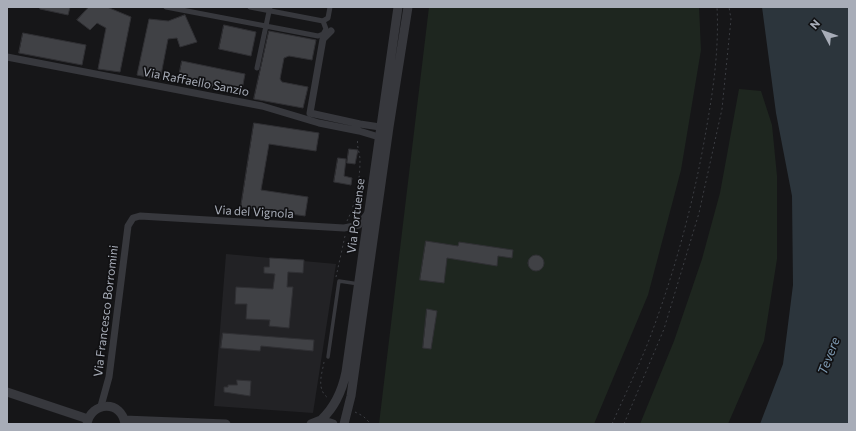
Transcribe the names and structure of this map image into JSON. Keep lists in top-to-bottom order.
{
  "streets": {
    "street": [
      "Via Raffaello Sanzio",
      "Via del Vignola",
      "Via Portuense",
      "Via Francesco Borromini"
    ]
  },
  "crossings": [
    ["Via Raffaello Sanzio", "Via Portuense"],
    ["Via del Vignola", "Via Portuense"],
    ["Via del Vignola", "Via Francesco Borromini"]
  ],
  "water": ["Tevere"],
  "north": "top left"
}
